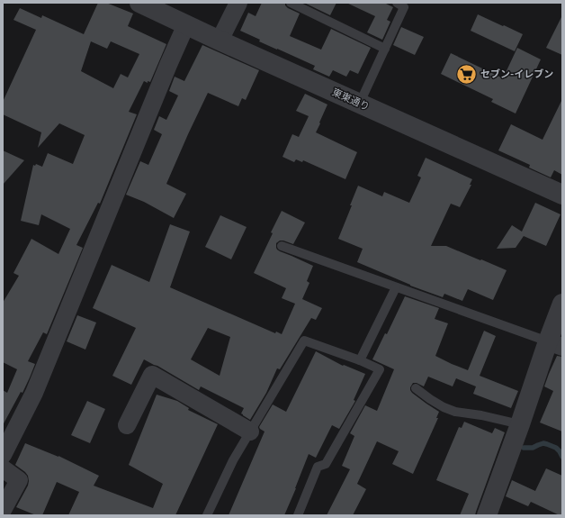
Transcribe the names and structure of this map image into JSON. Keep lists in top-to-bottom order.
{
  "streets": {
    "street": ["東東通り"]
  },
  "places": {
    "supermarket": ["セブン-イレブン"]
  }
}
